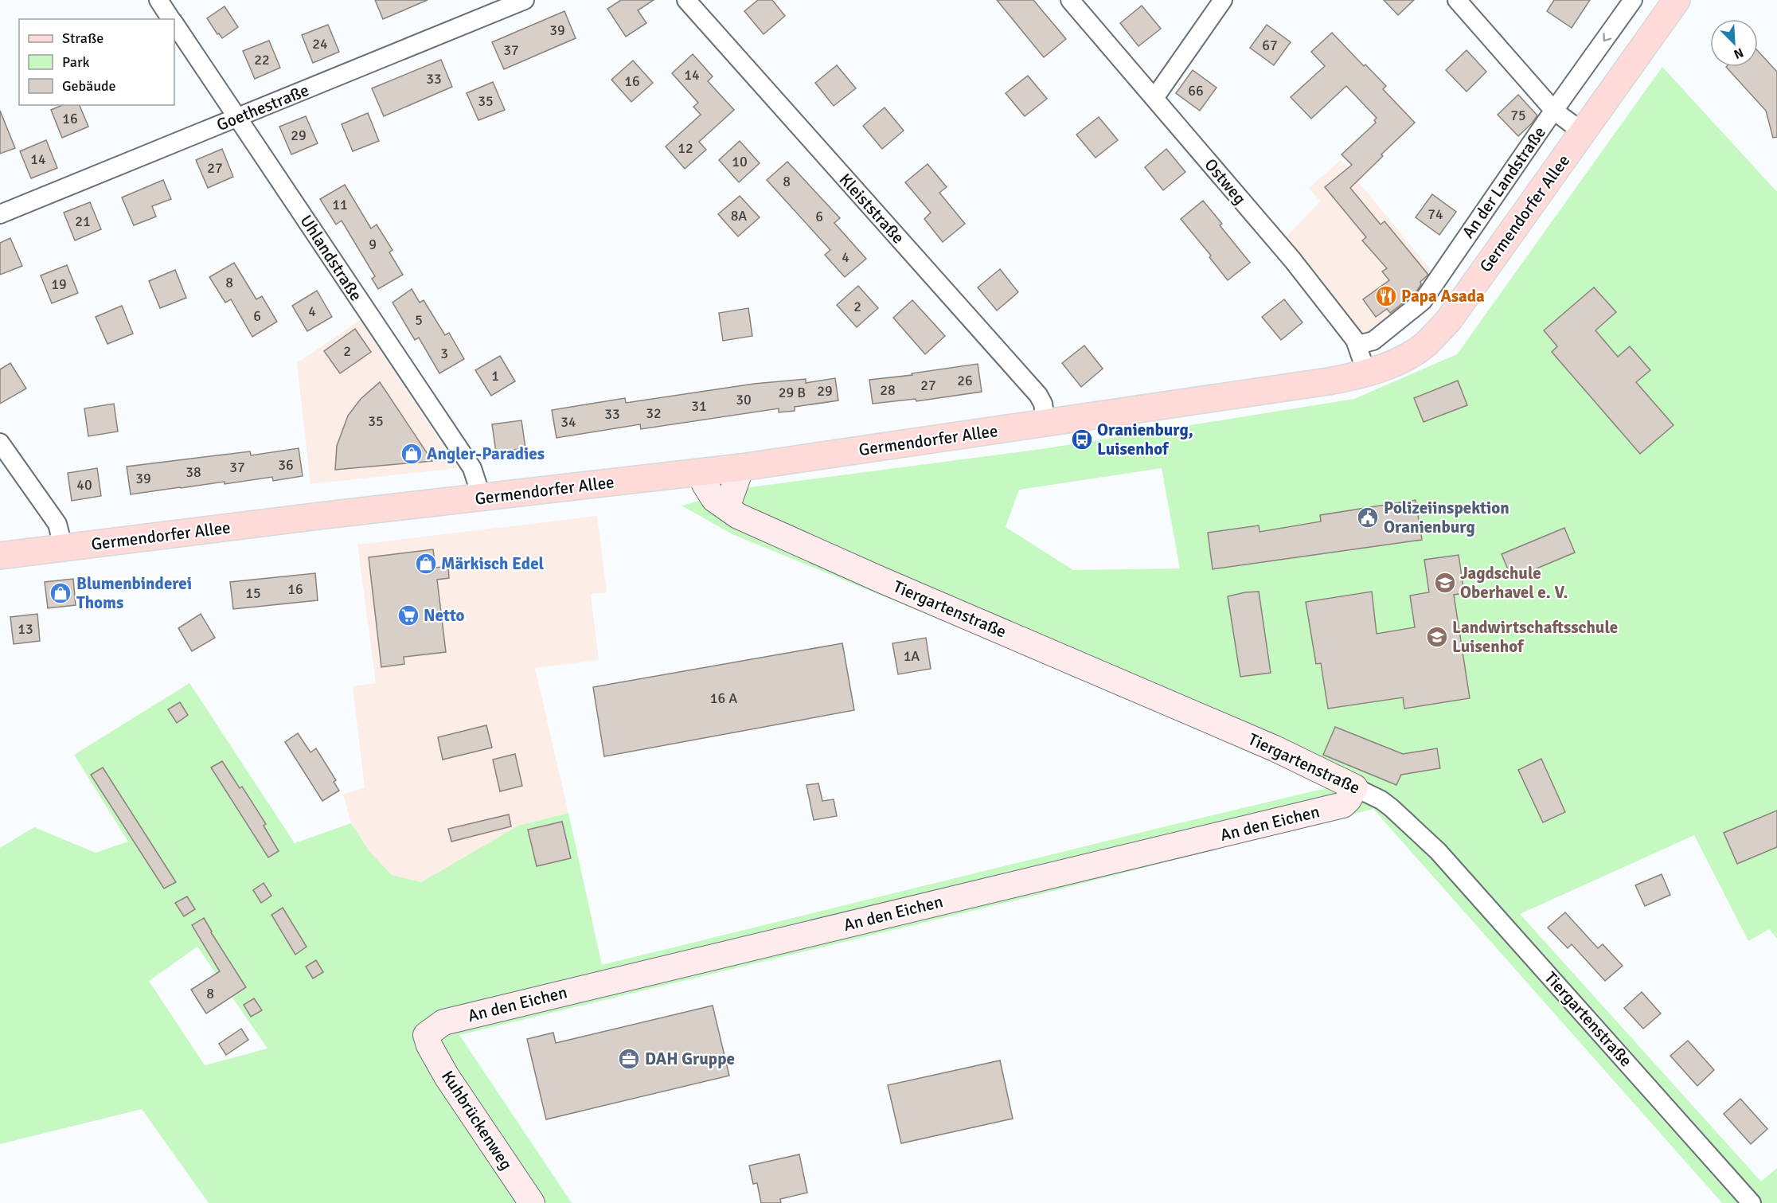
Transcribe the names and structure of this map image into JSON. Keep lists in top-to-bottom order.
{
  "streets": {
    "main road": ["Germendorfer Allee"],
    "street": [
      "Goethestraße",
      "Ostweg",
      "An der Landstraße",
      "Kleiststraße",
      "Uhlandstraße",
      "Tiergartenstraße",
      "An den Eichen",
      "Kuhbrückenweg"
    ]
  },
  "crossings": [
    ["Goethestraße", "Uhlandstraße"],
    ["Ostweg", "An der Landstraße"],
    ["Ostweg", "Germendorfer Allee"],
    ["Kleiststraße", "Germendorfer Allee"],
    ["Germendorfer Allee", "Uhlandstraße"],
    ["Germendorfer Allee", "Tiergartenstraße"],
    ["Tiergartenstraße", "An den Eichen"],
    ["An den Eichen", "Kuhbrückenweg"]
  ],
  "places": {
    "restaurant": ["Papa Asada"],
    "bus stop": ["Oranienburg, Luisenhof"],
    "shop": ["Angler-Paradies", "Märkisch Edel", "Blumenbinderei Thoms"],
    "public building": ["Polizeiinspektion Oranienburg"],
    "school or university": ["Jagdschule Oberhavel e. V.", "Landwirtschaftsschule Luisenhof"],
    "supermarket": ["Netto"],
    "office": ["DAH Gruppe"]
  },
  "house_numbers": [
    "39",
    "24",
    "67",
    "37",
    "22",
    "14",
    "33",
    "16",
    "66",
    "35",
    "75",
    "16",
    "29",
    "12",
    "14",
    "10",
    "27",
    "8",
    "11",
    "74",
    "8A",
    "6",
    "21",
    "9",
    "4",
    "8",
    "19",
    "2",
    "4",
    "6",
    "5",
    "2",
    "3",
    "1",
    "26",
    "27",
    "28",
    "29",
    "29 B",
    "30",
    "31",
    "32",
    "33",
    "35",
    "34",
    "36",
    "37",
    "38",
    "39",
    "40",
    "16",
    "15",
    "13",
    "1A",
    "16 A",
    "8"
  ],
  "legend": ["Straße", "Park", "Gebäude"],
  "north": "bottom right"
}
